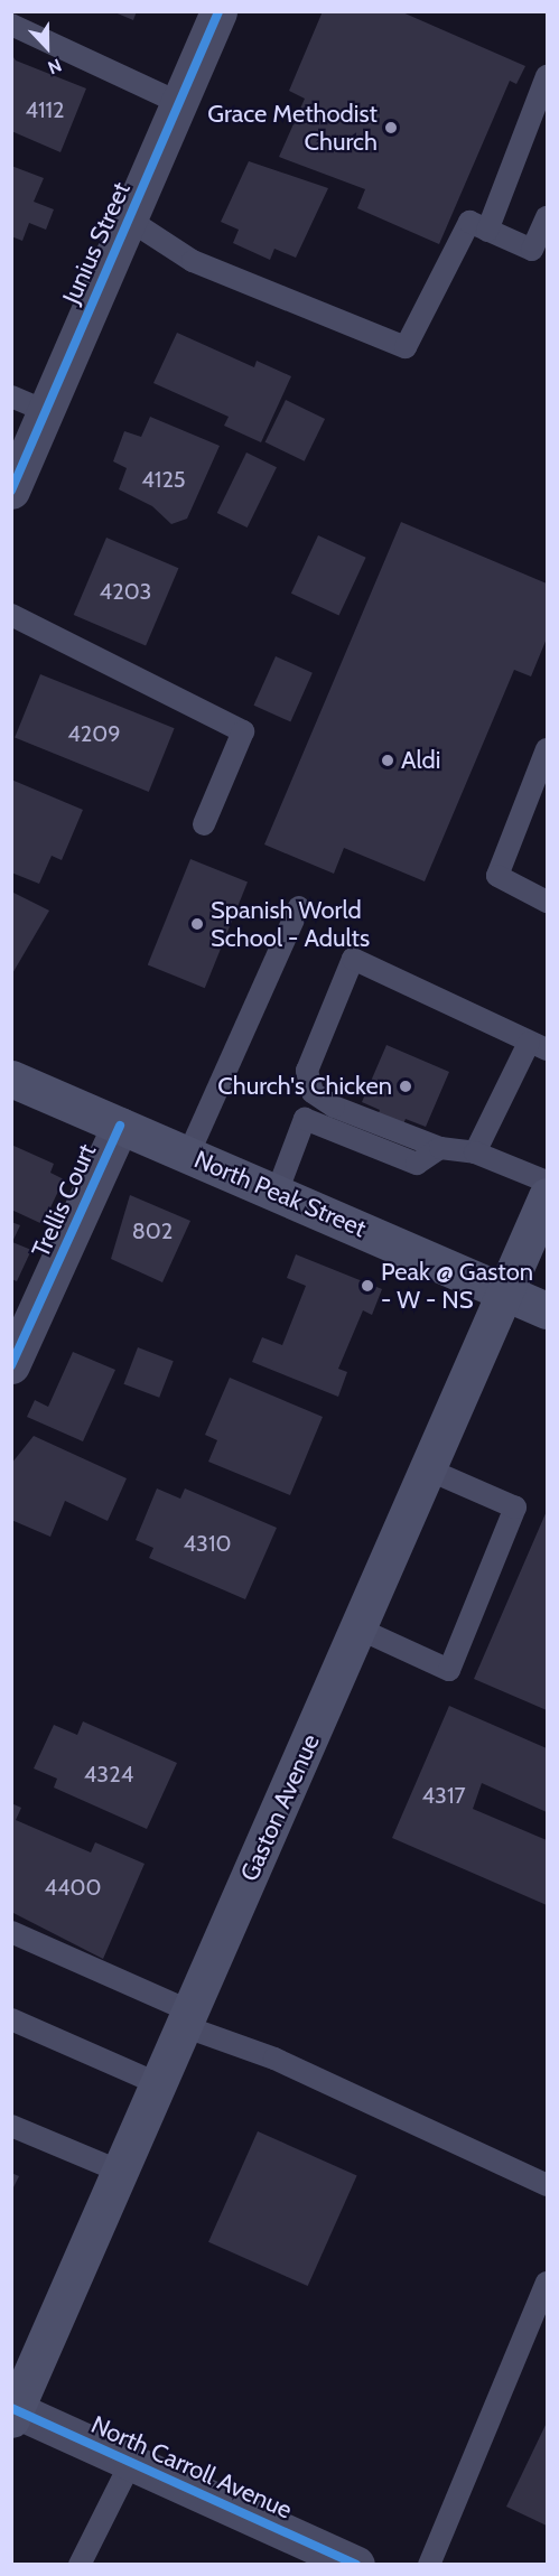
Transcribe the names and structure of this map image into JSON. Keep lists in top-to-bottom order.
{
  "streets": {
    "main road": ["North Peak Street", "Gaston Avenue"],
    "street": ["Junius Street", "Trellis Court", "North Carroll Avenue"]
  },
  "crossings": [
    ["North Peak Street", "Trellis Court"],
    ["North Peak Street", "Gaston Avenue"],
    ["Gaston Avenue", "North Carroll Avenue"]
  ],
  "places": [
    "Grace Methodist Church",
    "Aldi",
    "Spanish World School - Adults",
    "Church's Chicken",
    "Peak @ Gaston - W - NS"
  ],
  "house_numbers": [
    "4112",
    "4125",
    "4203",
    "4209",
    "802",
    "4310",
    "4324",
    "4317",
    "4400"
  ],
  "north": "bottom"
}
